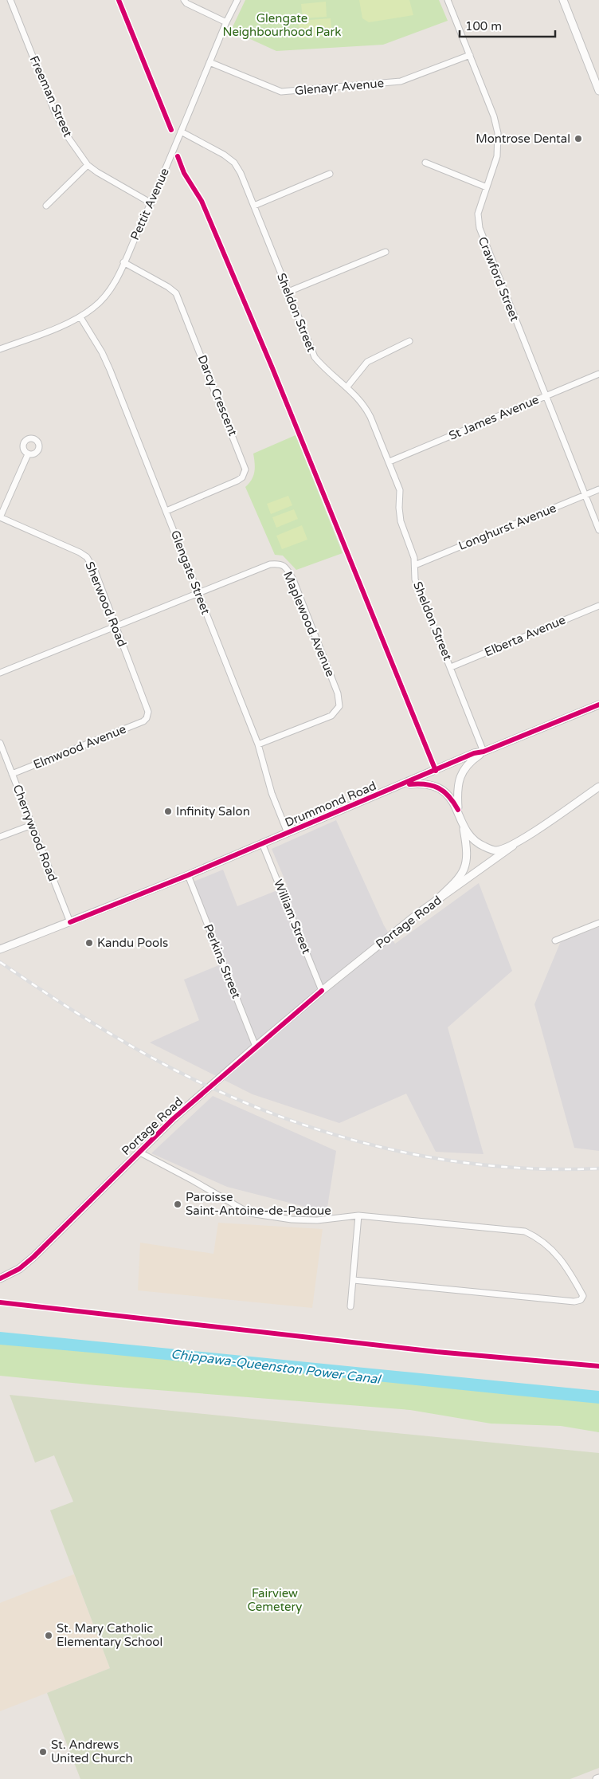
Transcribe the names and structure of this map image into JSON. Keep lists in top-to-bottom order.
{
  "streets": {
    "main road": ["Drummond Road", "Portage Road"],
    "street": [
      "Glenayr Avenue",
      "Freeman Street",
      "Pettit Avenue",
      "Crawford Street",
      "Sheldon Street",
      "Darcy Crescent",
      "St James Avenue",
      "Longhurst Avenue",
      "Glengate Street",
      "Sherwood Road",
      "Maplewood Avenue",
      "Elberta Avenue",
      "Elmwood Avenue",
      "Cherrywood Road",
      "William Street",
      "Perkins Street"
    ]
  },
  "crossings": [
    ["Glenayr Avenue", "Pettit Avenue"],
    ["Glenayr Avenue", "Crawford Street"],
    ["Freeman Street", "Pettit Avenue"],
    ["Pettit Avenue", "Sheldon Street"],
    ["Pettit Avenue", "Darcy Crescent"],
    ["Pettit Avenue", "Glengate Street"],
    ["Crawford Street", "St James Avenue"],
    ["Crawford Street", "Longhurst Avenue"],
    ["Sheldon Street", "St James Avenue"],
    ["Sheldon Street", "Longhurst Avenue"],
    ["Sheldon Street", "Elberta Avenue"],
    ["Sheldon Street", "Drummond Road"],
    ["Darcy Crescent", "Glengate Street"],
    ["Glengate Street", "Maplewood Avenue"],
    ["Glengate Street", "Drummond Road"],
    ["Sherwood Road", "Maplewood Avenue"],
    ["Sherwood Road", "Elmwood Avenue"],
    ["Elmwood Avenue", "Cherrywood Road"],
    ["Drummond Road", "Cherrywood Road"],
    ["Drummond Road", "William Street"],
    ["Drummond Road", "Perkins Street"],
    ["William Street", "Portage Road"],
    ["Portage Road", "Perkins Street"]
  ],
  "water": ["Chippawa-Queenston Power Canal"],
  "parks": ["Glengate Neighbourhood Park", "Fairview Cemetery"],
  "places": [
    "Montrose Dental",
    "Infinity Salon",
    "Kandu Pools",
    "Paroisse Saint-Antoine-de-Padoue",
    "St. Mary Catholic Elementary School",
    "St. Andrews United Church"
  ],
  "scale_bar": "100 m"
}
